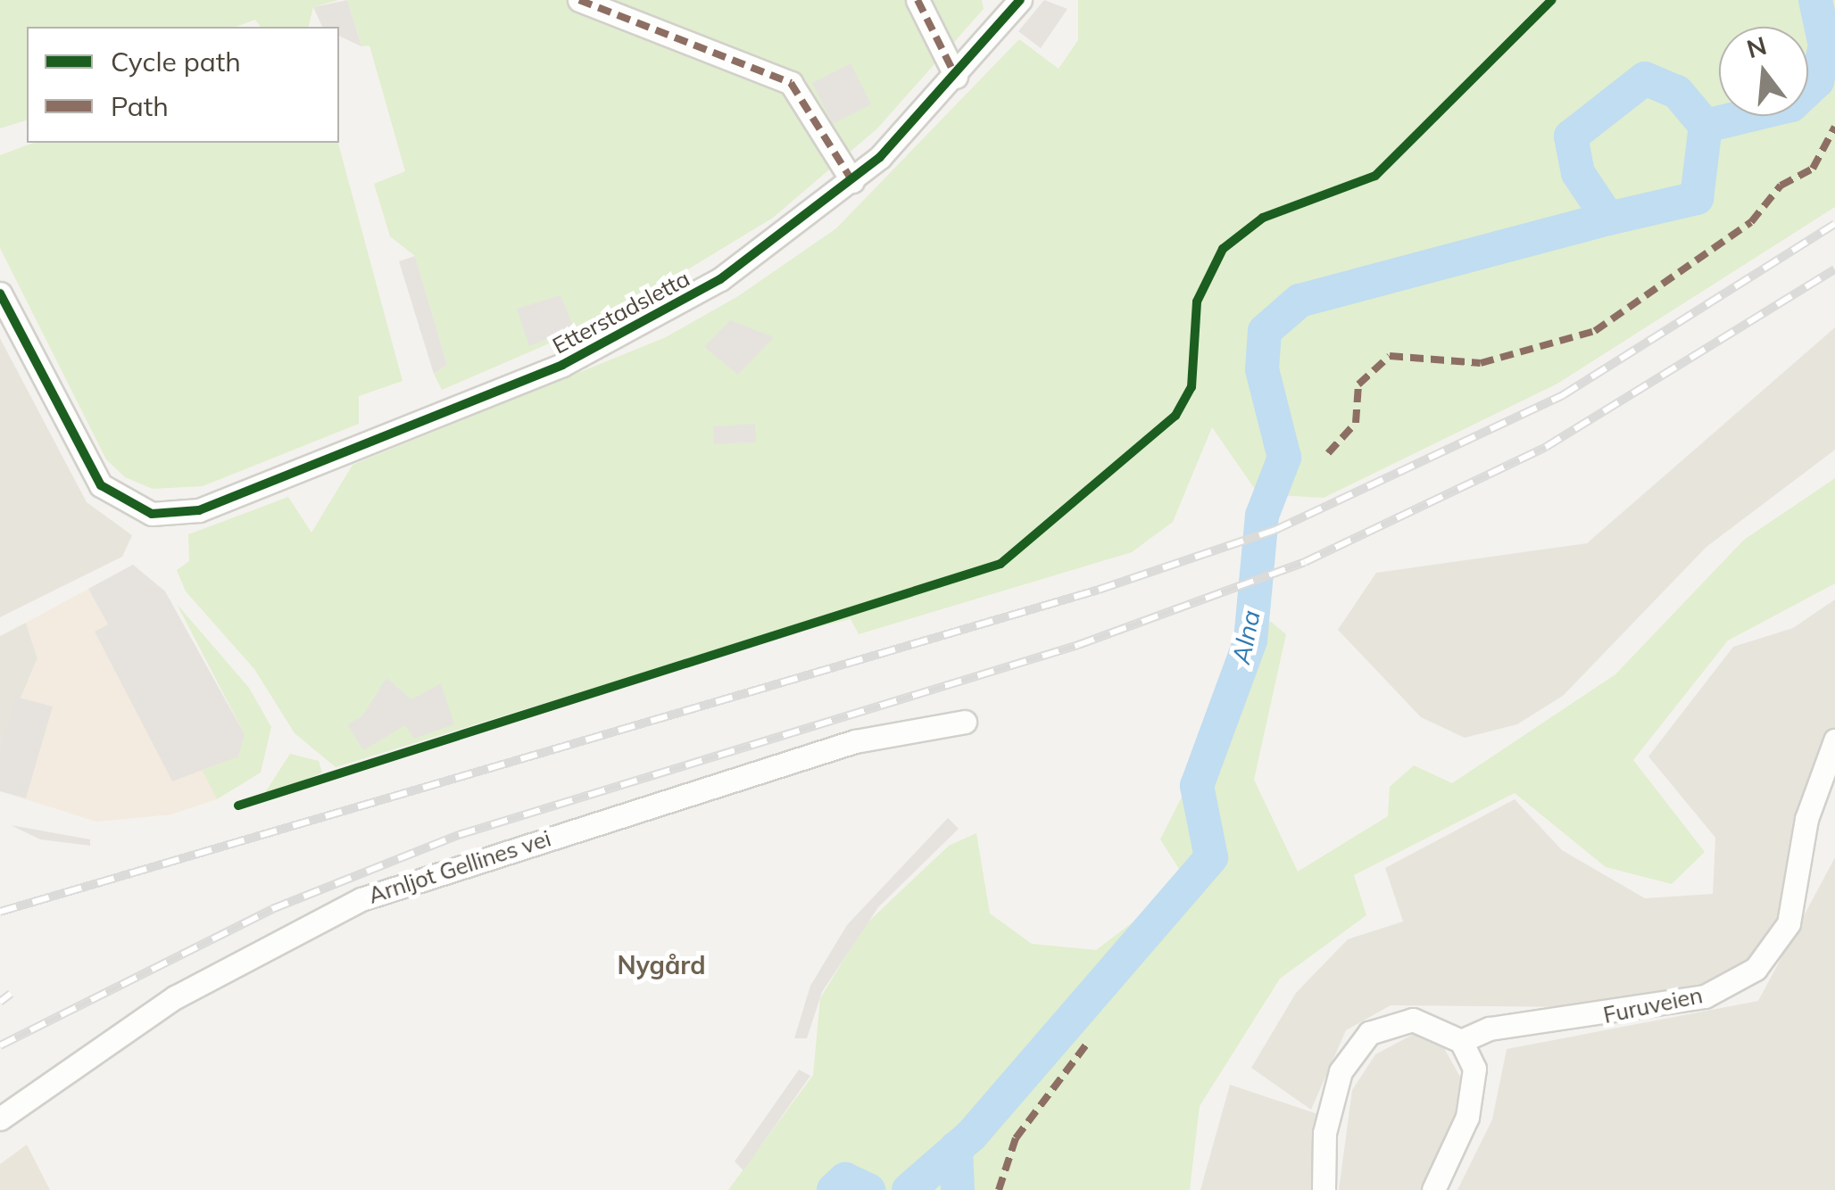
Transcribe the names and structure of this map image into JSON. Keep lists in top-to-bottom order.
{
  "streets": {
    "street": ["Etterstadsletta", "Arnljot Gellines vei", "Furuveien"]
  },
  "districts": ["Nygård"],
  "water": ["Alna"],
  "legend": ["Cycle path", "Path"],
  "north": "top"
}
